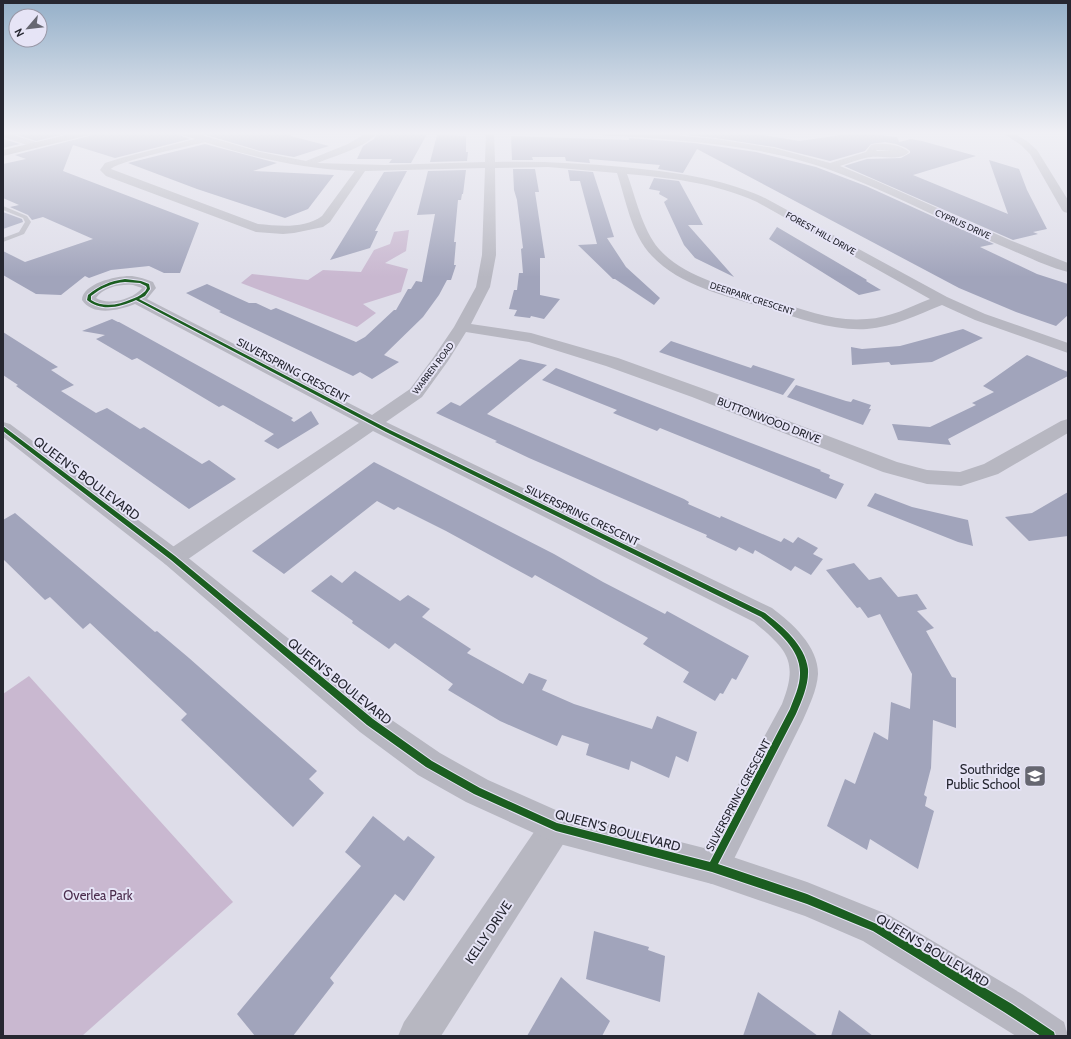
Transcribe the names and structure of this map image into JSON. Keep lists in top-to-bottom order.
{
  "streets": {
    "street": [
      "CYPRUS DRIVE",
      "FOREST HILL DRIVE",
      "DEERPARK CRESCENT",
      "WARREN ROAD",
      "SILVERSPRING CRESCENT",
      "BUTTONWOOD DRIVE",
      "QUEEN'S BOULEVARD",
      "KELLY DRIVE"
    ]
  },
  "crossings": [
    ["FOREST HILL DRIVE", "DEERPARK CRESCENT"],
    ["WARREN ROAD", "SILVERSPRING CRESCENT"],
    ["WARREN ROAD", "BUTTONWOOD DRIVE"],
    ["WARREN ROAD", "QUEEN'S BOULEVARD"],
    ["SILVERSPRING CRESCENT", "QUEEN'S BOULEVARD"],
    ["QUEEN'S BOULEVARD", "KELLY DRIVE"]
  ],
  "parks": ["Overlea Park"],
  "places": {
    "school or university": ["Southridge Public School"]
  },
  "north": "bottom left"
}
